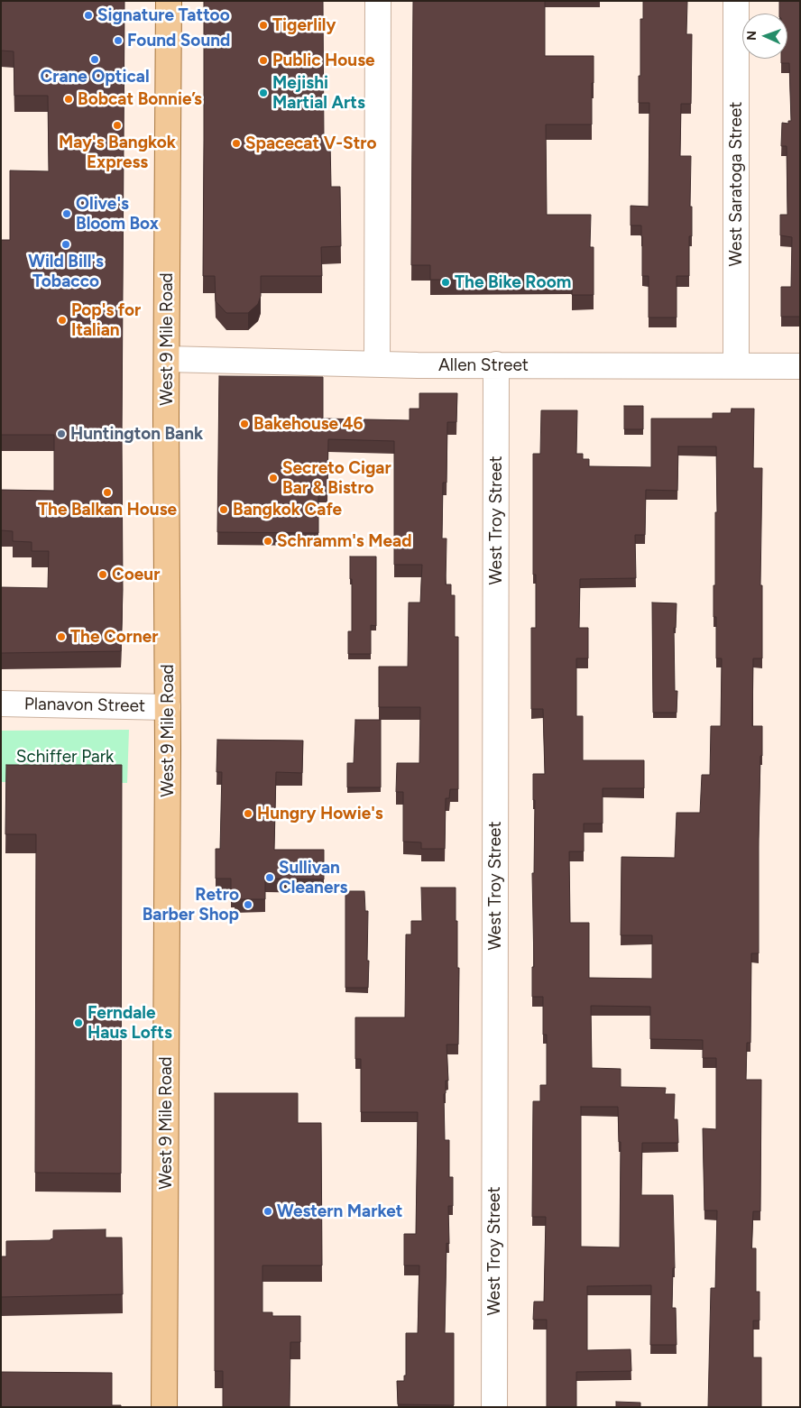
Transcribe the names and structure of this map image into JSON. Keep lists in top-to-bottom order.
{
  "streets": {
    "main road": ["West 9 Mile Road"],
    "street": [
      "West Saratoga Street",
      "Allen Street",
      "West Troy Street",
      "Planavon Street"
    ]
  },
  "crossings": [
    ["West Saratoga Street", "Allen Street"],
    ["West 9 Mile Road", "Allen Street"],
    ["West 9 Mile Road", "Planavon Street"],
    ["Allen Street", "West Troy Street"]
  ],
  "parks": ["Schiffer Park"],
  "places": [
    "Signature Tattoo",
    "Tigerlily",
    "Found Sound",
    "Crane Optical",
    "Public House",
    "Mejishi Martial Arts",
    "Bobcat Bonnie’s",
    "May's Bangkok Express",
    "Spacecat V-Stro",
    "Olive's Bloom Box",
    "Wild Bill's Tobacco",
    "The Bike Room",
    "Pop's for Italian",
    "Bakehouse 46",
    "Huntington Bank",
    "Secreto Cigar Bar & Bistro",
    "The Balkan House",
    "Bangkok Cafe",
    "Schramm's Mead",
    "Coeur",
    "The Corner",
    "Hungry Howie's",
    "Sullivan Cleaners",
    "Retro Barber Shop",
    "Ferndale Haus Lofts",
    "Western Market"
  ],
  "north": "left"
}
